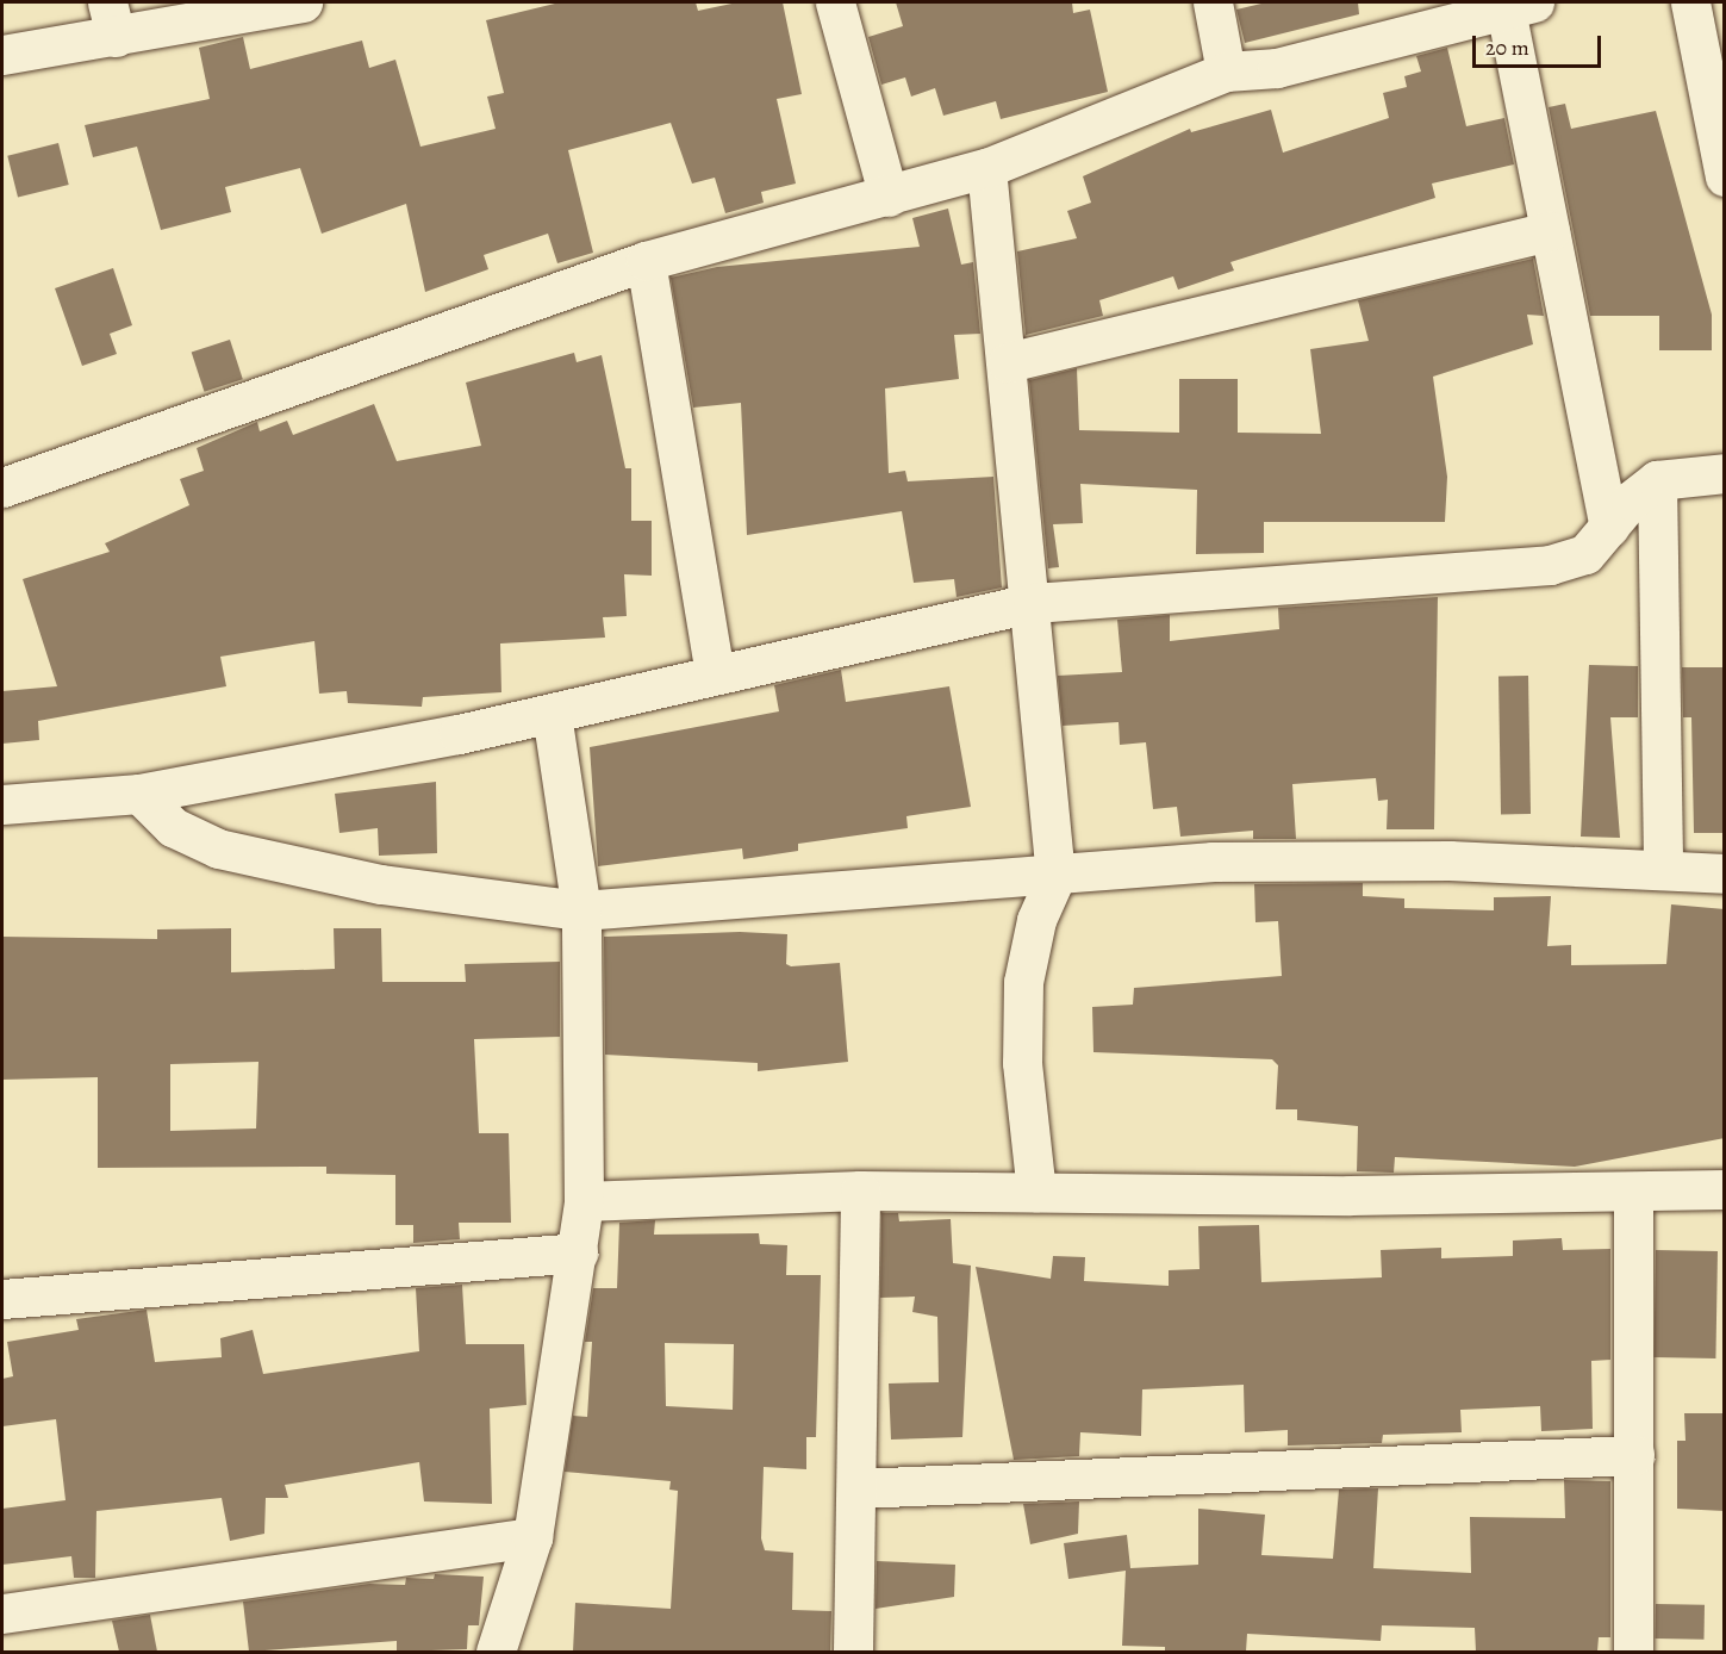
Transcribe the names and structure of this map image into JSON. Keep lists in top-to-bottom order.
{
  "scale_bar": "20 m"
}
